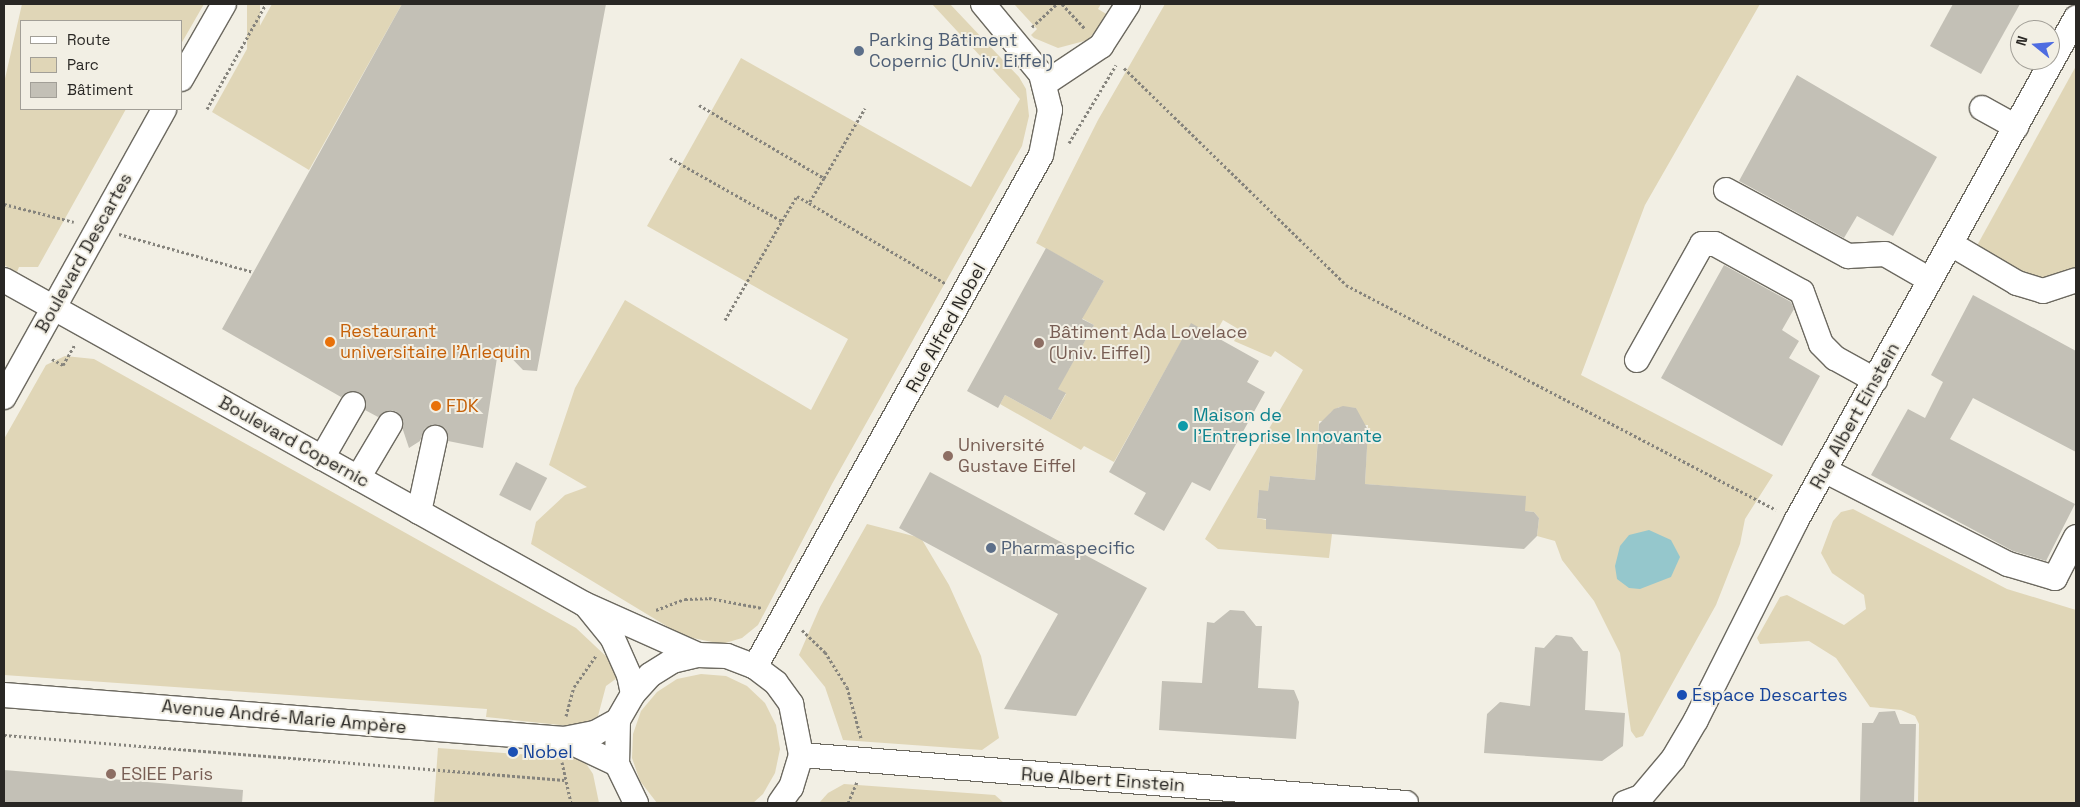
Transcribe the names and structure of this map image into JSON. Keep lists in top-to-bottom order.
{
  "streets": {
    "street": [
      "Boulevard Descartes",
      "Rue Alfred Nobel",
      "Rue Albert Einstein",
      "Boulevard Copernic",
      "Avenue André-Marie Ampère"
    ]
  },
  "crossings": [
    ["Boulevard Descartes", "Boulevard Copernic"]
  ],
  "places": [
    "Parking Bâtiment Copernic (Univ. Eiffel)",
    "Restaurant universitaire l’Arlequin",
    "Bâtiment Ada Lovelace (Univ. Eiffel)",
    "FDK",
    "Maison de l’Entreprise Innovante",
    "Université Gustave Eiffel",
    "Pharmaspecific",
    "Espace Descartes",
    "Nobel",
    "ESIEE Paris"
  ],
  "legend": ["Route", "Parc", "Bâtiment"],
  "north": "left"
}
